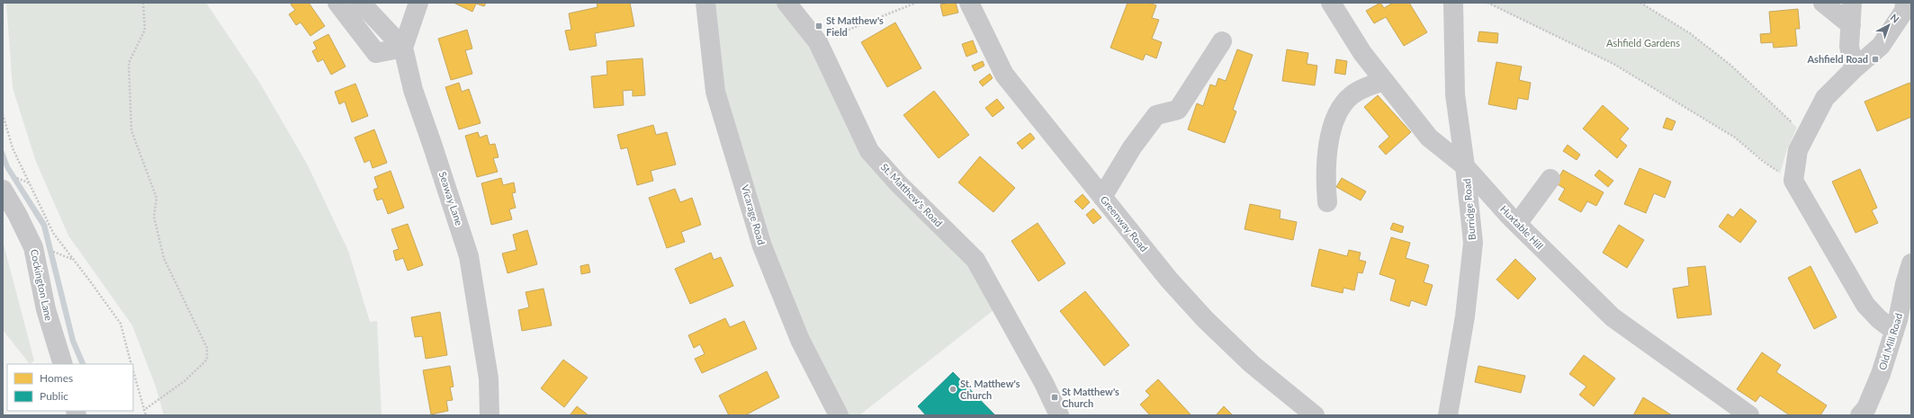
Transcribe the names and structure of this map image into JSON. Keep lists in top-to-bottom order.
{
  "streets": {
    "street": [
      "St. Matthew's Road",
      "Seaway Lane",
      "Burridge Road",
      "Vicarage Road",
      "Greenway Road",
      "Huxtable Hill",
      "Cockington Lane",
      "Old Mill Road"
    ]
  },
  "crossings": [
    ["Burridge Road", "Huxtable Hill"]
  ],
  "parks": ["Ashfield Gardens"],
  "places": {
    "transit": ["St Matthew's Field", "Ashfield Road", "St Matthew's Church"],
    "other": ["St. Matthew's Church"]
  },
  "legend": ["Homes", "Public"],
  "north": "top right"
}
